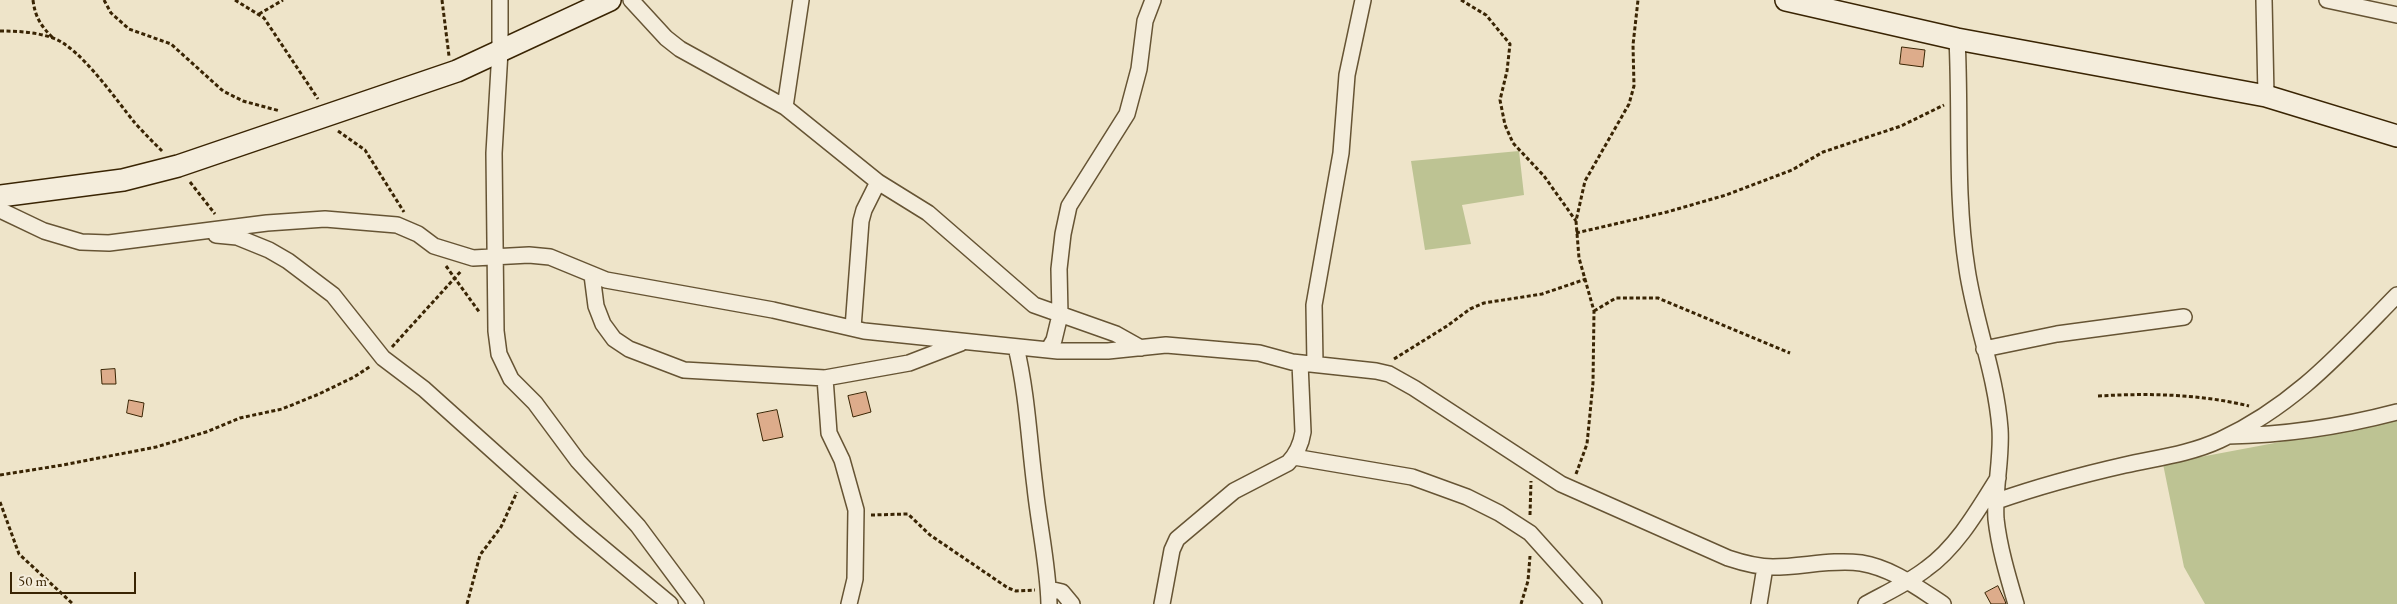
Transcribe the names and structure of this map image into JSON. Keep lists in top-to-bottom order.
{
  "scale_bar": "50 m"
}
